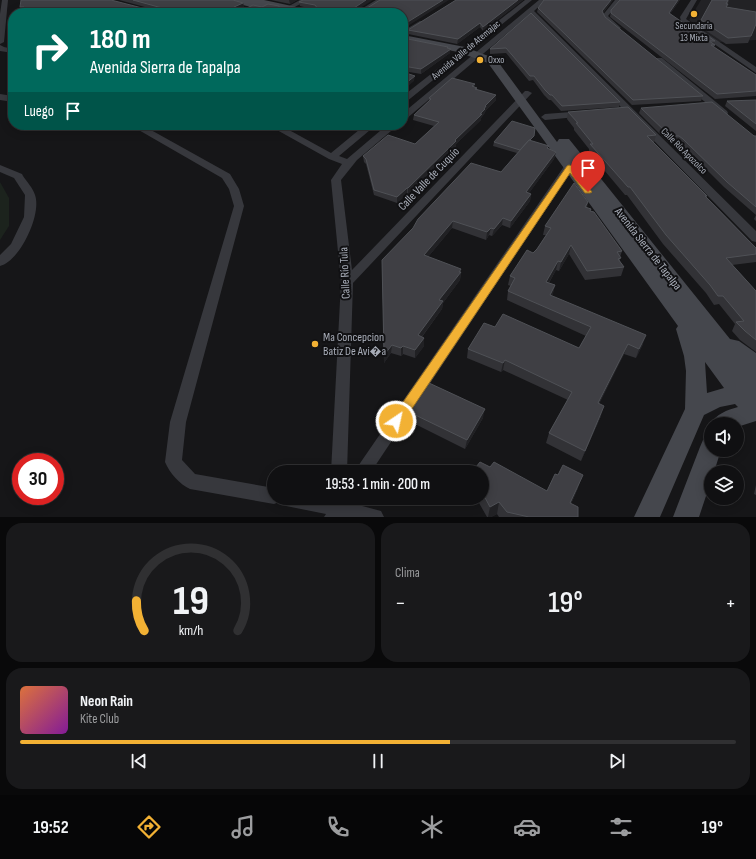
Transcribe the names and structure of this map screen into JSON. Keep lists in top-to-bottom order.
{
  "streets": {
    "street": [
      "Avenida Valle de Atemajac",
      "Calle Río Apozolco",
      "Calle Valle de Cuquío",
      "Avenida Sierra de Tapalpa",
      "Calle Río Tula"
    ]
  },
  "crossings": [
    ["Avenida Valle de Atemajac", "Calle Río Apozolco"],
    ["Avenida Valle de Atemajac", "Avenida Sierra de Tapalpa"],
    ["Calle Valle de Cuquío", "Avenida Sierra de Tapalpa"],
    ["Calle Valle de Cuquío", "Calle Río Tula"]
  ],
  "places": ["Secundaria 13 Mixta", "Oxxo", "Ma Concepcion Batiz De Avi�a"],
  "page": {
    "turn": ["180 m", "Avenida Sierra de Tapalpa"],
    "then": "Luego",
    "limit": "30",
    "trip": "19:53 · 1 min · 200 m",
    "tile": "Clima",
    "heat": ["−", "19°", "+"],
    "song": ["Neon Rain", "Kite Club"],
    "tabs": ["19:52", "19°"],
    "gauge": ["19", "km/h"]
  }
}
